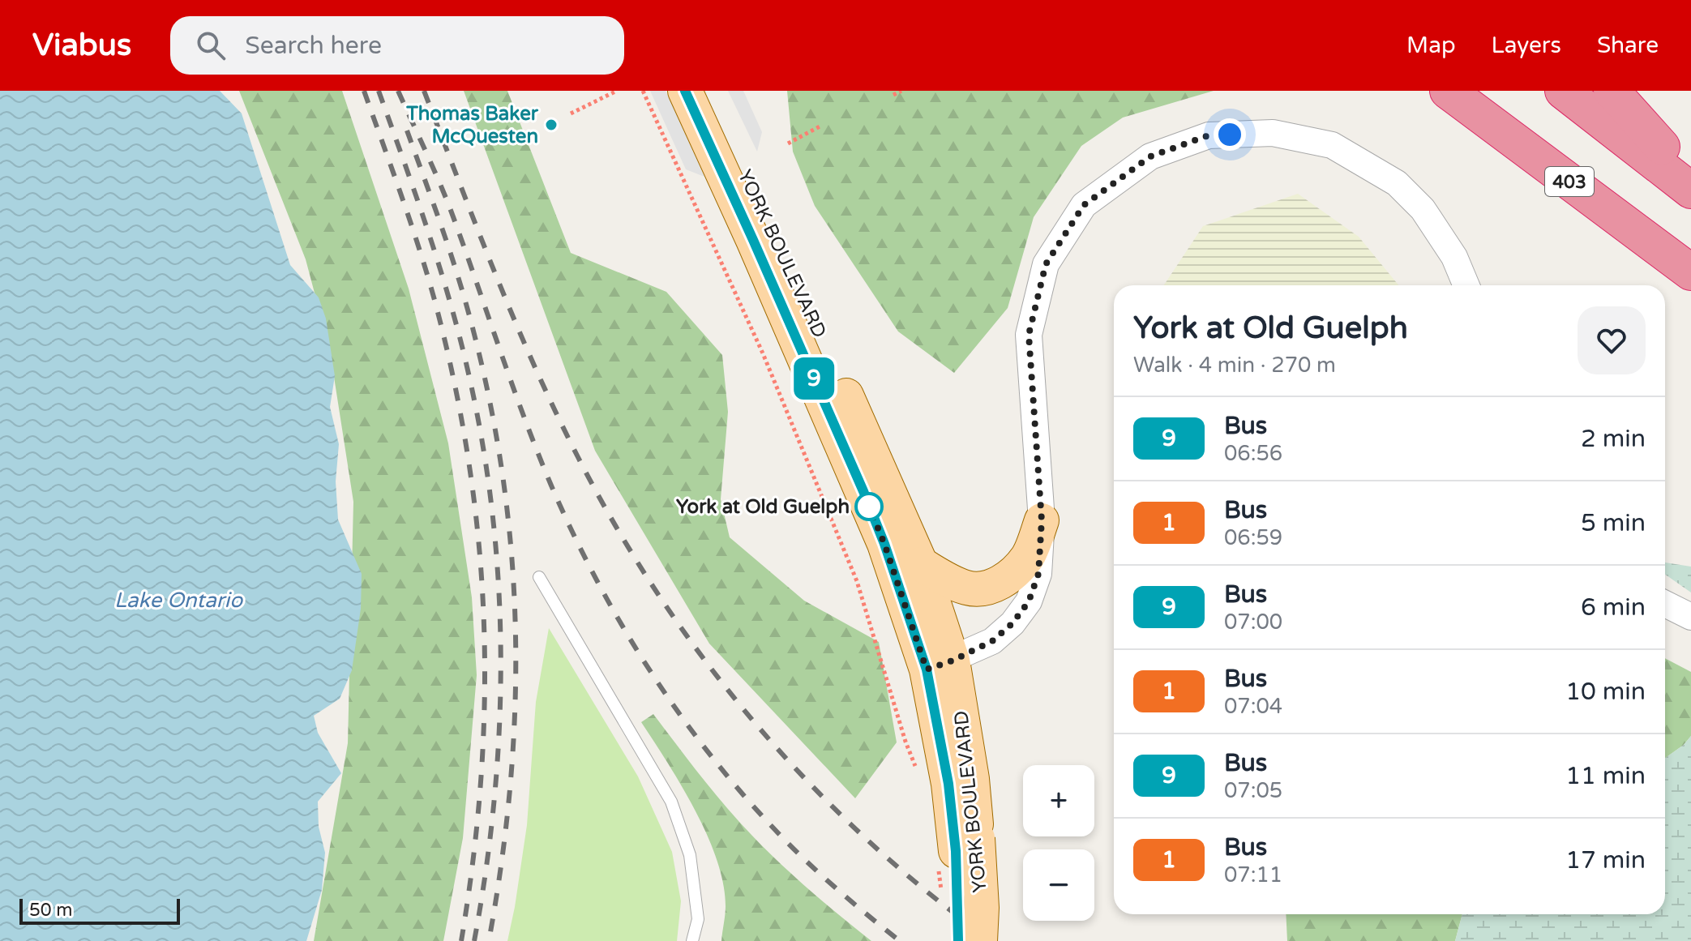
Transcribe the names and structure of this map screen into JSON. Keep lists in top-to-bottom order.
{
  "streets": {
    "highway": ["403"],
    "main road": ["YORK BOULEVARD"]
  },
  "water": ["Lake Ontario"],
  "places": ["Thomas Baker McQuesten", "York at Old Guelph"],
  "lines": ["bus line 9"],
  "scale_bar": "50 m",
  "page": {
    "header": "Viabus",
    "search": "Search here",
    "nav": ["Map", "Layers", "Share"],
    "on_map": "9",
    "heading": ["York at Old Guelph", "Walk · 4 min · 270 m"],
    "list": [
      {
        "mark": "9",
        "name": "Bus",
        "note": "06:56",
        "value": "2 min"
      },
      {
        "mark": "1",
        "name": "Bus",
        "note": "06:59",
        "value": "5 min"
      },
      {
        "mark": "9",
        "name": "Bus",
        "note": "07:00",
        "value": "6 min"
      },
      {
        "mark": "1",
        "name": "Bus",
        "note": "07:04",
        "value": "10 min"
      },
      {
        "mark": "9",
        "name": "Bus",
        "note": "07:05",
        "value": "11 min"
      },
      {
        "mark": "1",
        "name": "Bus",
        "note": "07:11",
        "value": "17 min"
      }
    ],
    "map_buttons": ["+", "−"],
    "scale": "50 m"
  }
}
